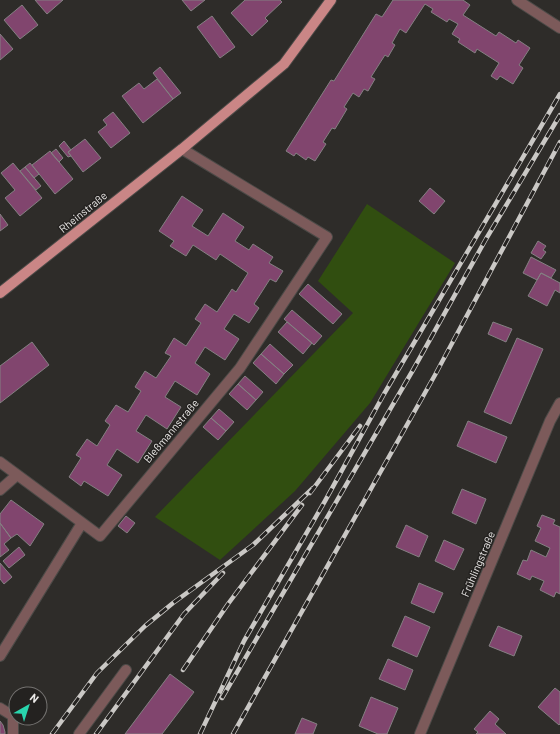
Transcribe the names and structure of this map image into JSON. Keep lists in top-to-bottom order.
{
  "streets": {
    "main road": ["Rheinstraße"],
    "street": ["Bleßmannstraße", "Frühlingstraße"]
  },
  "crossings": [
    ["Rheinstraße", "Bleßmannstraße"]
  ],
  "north": "top right"
}
